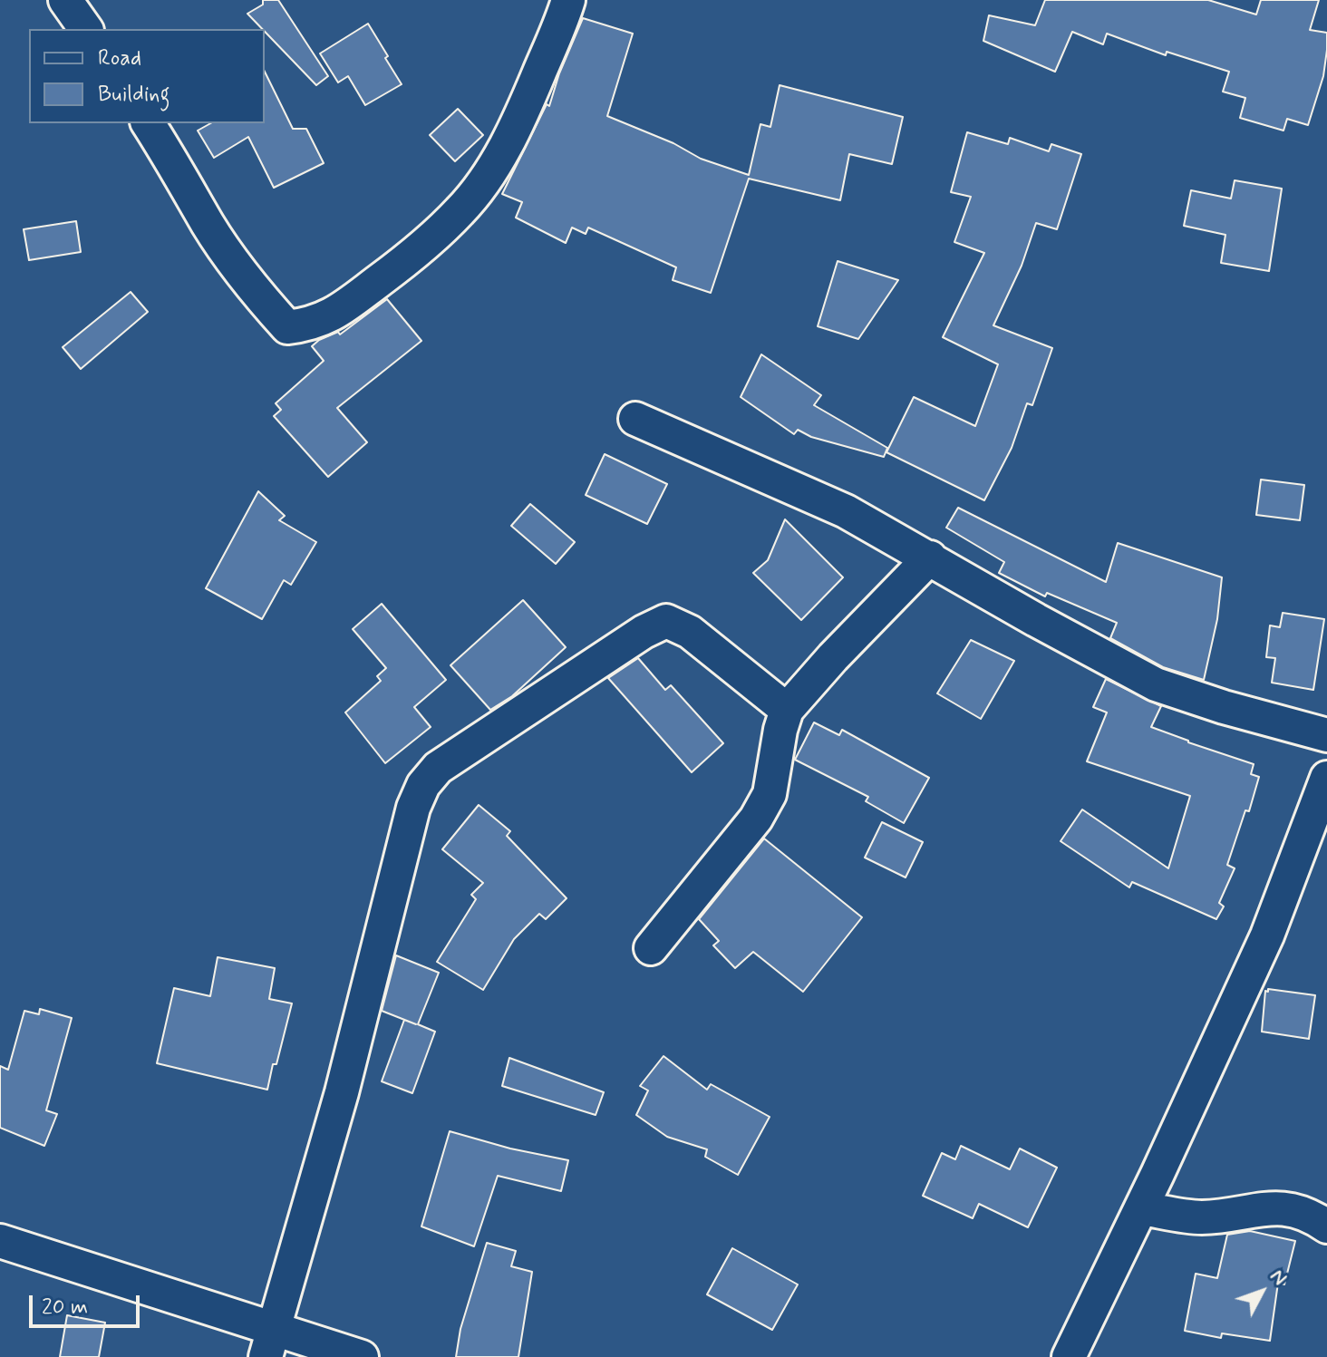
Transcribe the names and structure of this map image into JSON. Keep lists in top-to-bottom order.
{
  "legend": ["Road", "Building"],
  "scale_bar": "20 m",
  "north": "top right"
}
